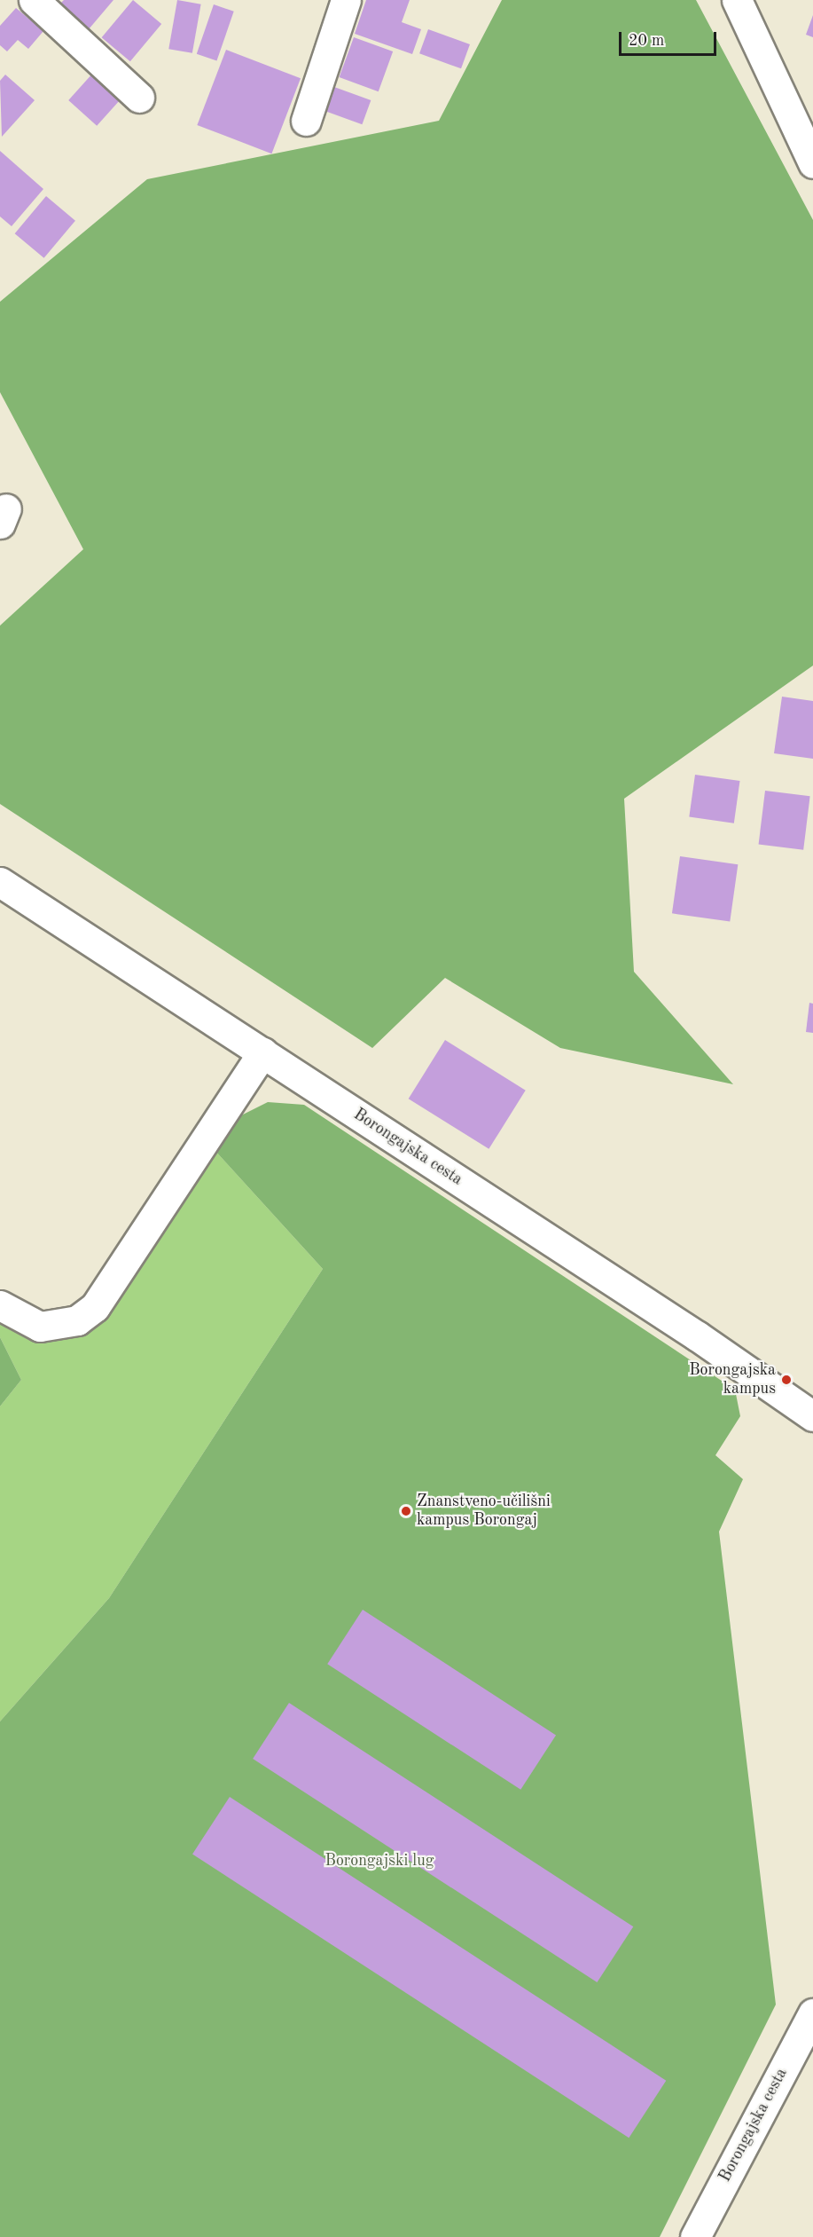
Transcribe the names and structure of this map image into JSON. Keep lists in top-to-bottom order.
{
  "streets": {
    "street": ["Borongajska cesta"]
  },
  "parks": ["Borongajski lug"],
  "places": ["Borongajska kampus", "Znanstveno-učilišni kampus Borongaj"],
  "scale_bar": "20 m"
}
